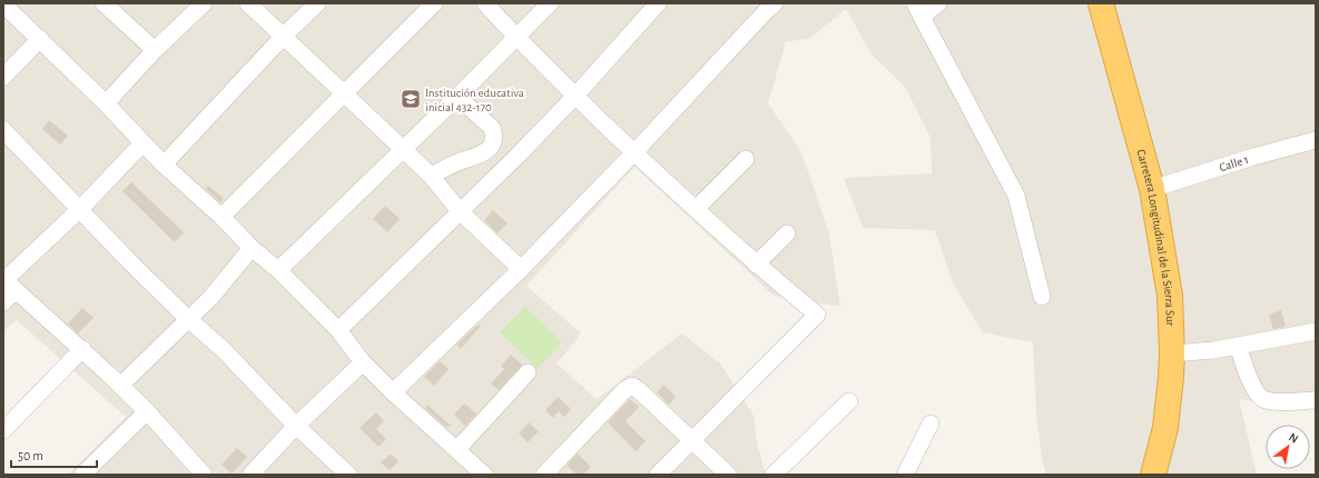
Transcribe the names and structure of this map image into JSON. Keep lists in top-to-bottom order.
{
  "streets": {
    "highway": ["Carretera Longitudinal de la Sierra Sur"],
    "street": ["Calle 1"]
  },
  "crossings": [
    ["Calle 1", "Carretera Longitudinal de la Sierra Sur"]
  ],
  "places": {
    "school or university": ["Institución educativa inicial 432-170"]
  },
  "scale_bar": "50 m",
  "north": "top right"
}
